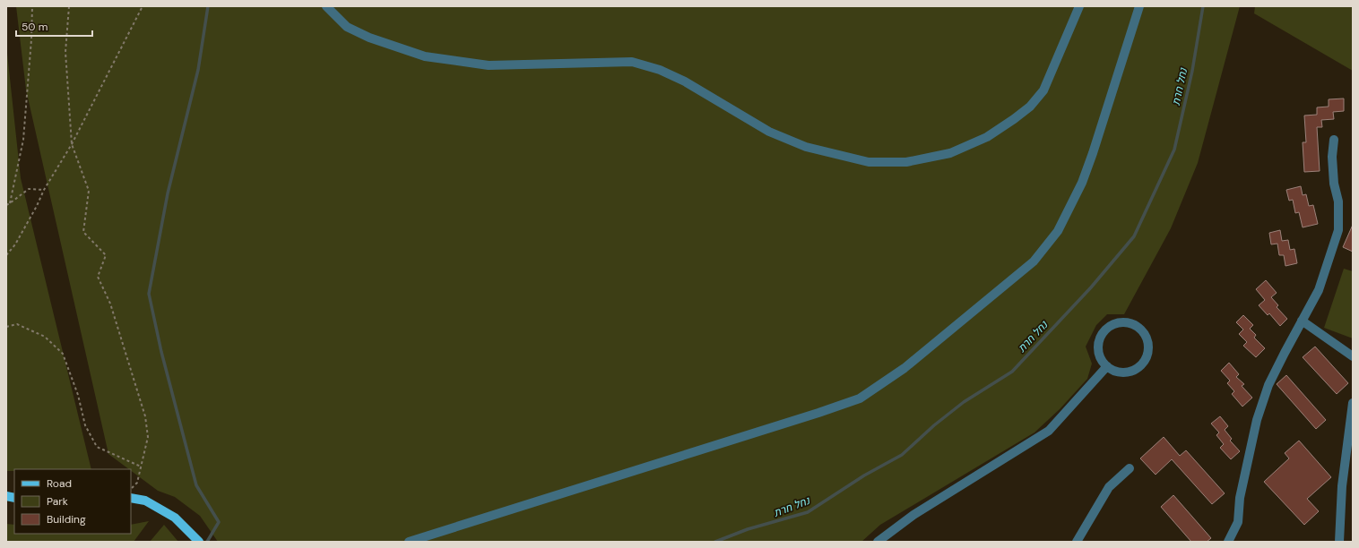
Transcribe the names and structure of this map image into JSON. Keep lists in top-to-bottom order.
{
  "water": ["נחל חרת"],
  "legend": ["Road", "Park", "Building"],
  "scale_bar": "50 m"
}
